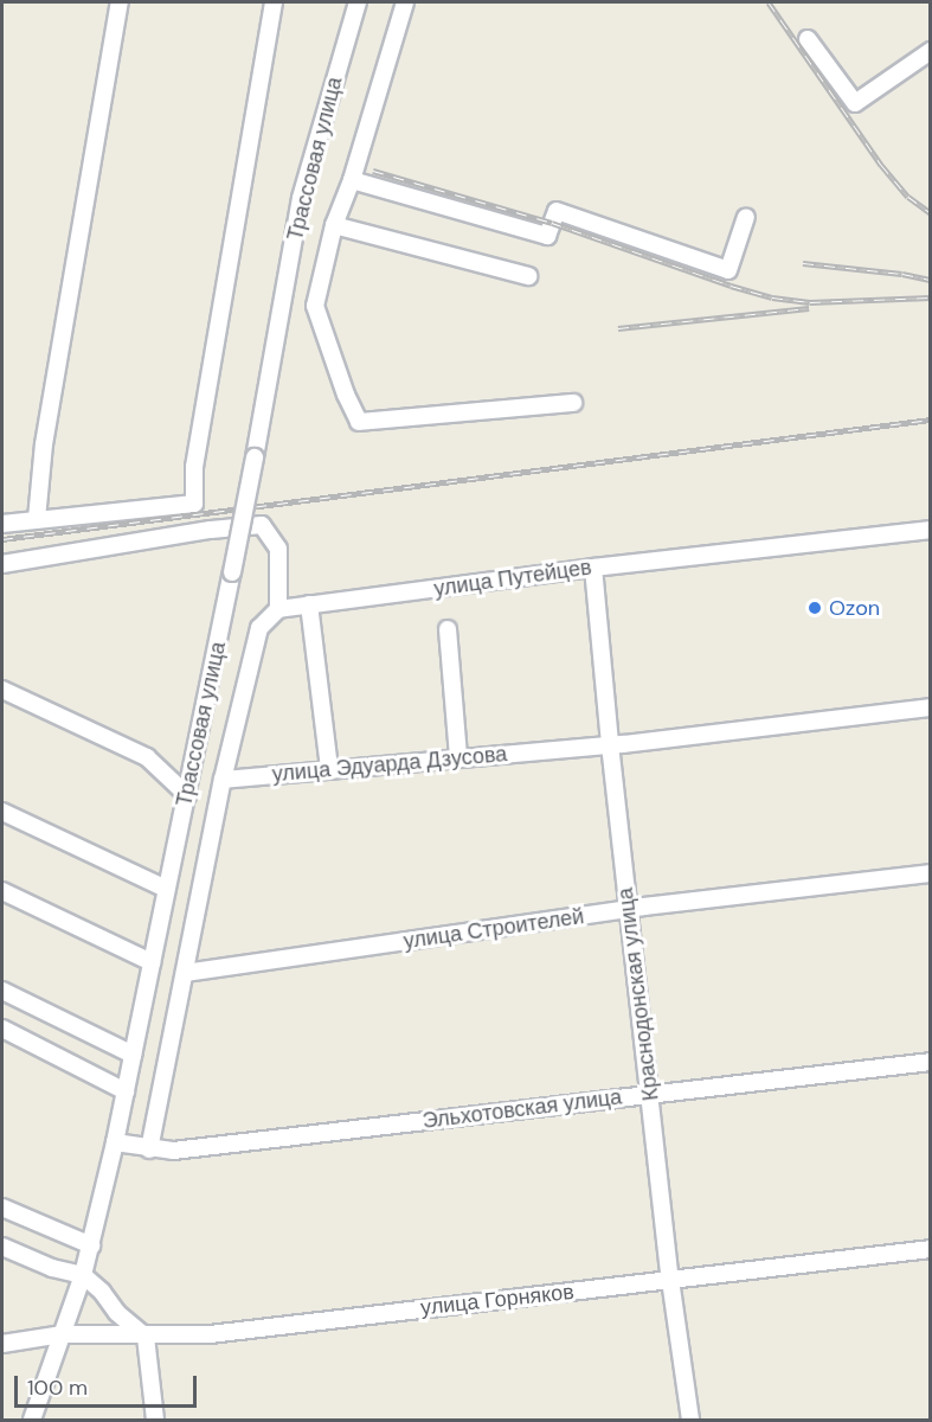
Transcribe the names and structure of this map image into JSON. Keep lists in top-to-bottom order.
{
  "streets": {
    "street": [
      "Трассовая улица",
      "улица Путейцев",
      "улица Эдуарда Дзусова",
      "улица Строителей",
      "Краснодонская улица",
      "Эльхотовская улица",
      "улица Горняков"
    ]
  },
  "crossings": [
    ["Трассовая улица", "Эльхотовская улица"],
    ["Трассовая улица", "улица Горняков"],
    ["улица Путейцев", "Краснодонская улица"],
    ["улица Эдуарда Дзусова", "Краснодонская улица"],
    ["улица Строителей", "Краснодонская улица"],
    ["Краснодонская улица", "Эльхотовская улица"],
    ["Краснодонская улица", "улица Горняков"]
  ],
  "places": ["Ozon"],
  "scale_bar": "100 m"
}
